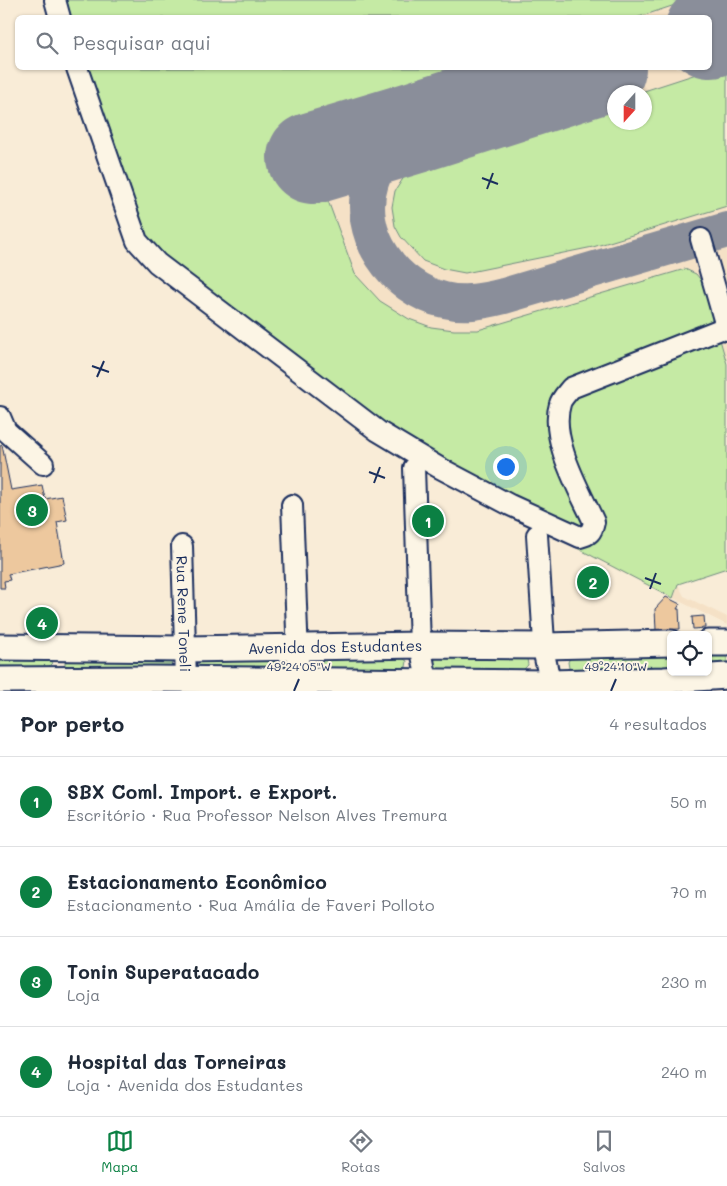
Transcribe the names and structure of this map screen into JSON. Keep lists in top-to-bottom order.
{
  "streets": {
    "main road": ["Avenida dos Estudantes"],
    "street": ["Rua Rene Toneli"]
  },
  "crossings": [
    ["Rua Rene Toneli", "Avenida dos Estudantes"]
  ],
  "north": "bottom",
  "page": {
    "search": "Pesquisar aqui",
    "pins": [
      "3",
      "1",
      "2",
      "4"
    ],
    "heading": ["Por perto", "4 resultados"],
    "list": [
      {
        "mark": "1",
        "name": "SBX Coml. Import. e Export.",
        "note": "Escritório · Rua Professor Nelson Alves Tremura",
        "value": "50 m"
      },
      {
        "mark": "2",
        "name": "Estacionamento Econômico",
        "note": "Estacionamento · Rua Amália de Faveri Polloto",
        "value": "70 m"
      },
      {
        "mark": "3",
        "name": "Tonin Superatacado",
        "note": "Loja",
        "value": "230 m"
      },
      {
        "mark": "4",
        "name": "Hospital das Torneiras",
        "note": "Loja · Avenida dos Estudantes",
        "value": "240 m"
      }
    ],
    "nav": ["Mapa", "Rotas", "Salvos"]
  },
  "coordinates": ["49°24'05\"W", "49°24'10\"W"]
}
